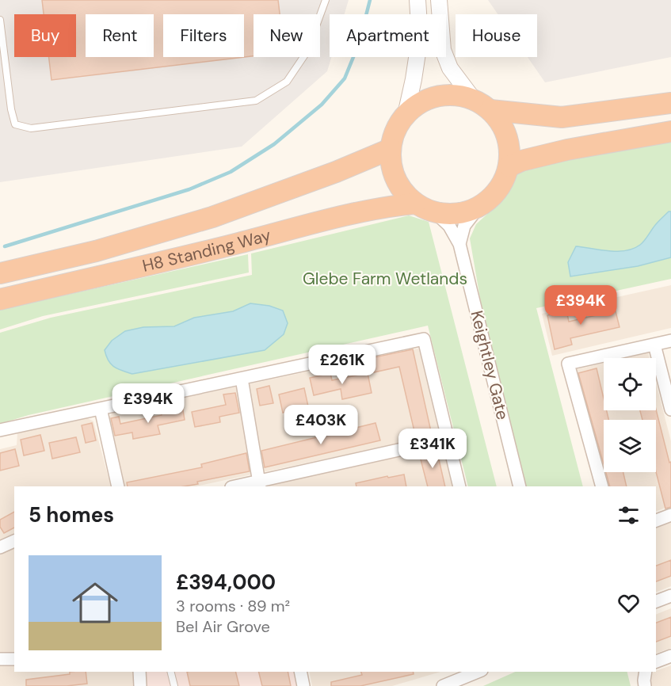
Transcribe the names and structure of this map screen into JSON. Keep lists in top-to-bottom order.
{
  "streets": {
    "highway": ["H8 Standing Way"],
    "street": ["Keightley Gate"]
  },
  "crossings": [
    ["H8 Standing Way", "Keightley Gate"]
  ],
  "parks": ["Glebe Farm Wetlands"],
  "page": {
    "chip": [
      "Buy",
      "Rent",
      "Filters",
      "New",
      "Apartment",
      "House"
    ],
    "price": [
      "£394K",
      "£261K",
      "£394K",
      "£403K",
      "£341K"
    ],
    "heading": "5 homes",
    "list": [
      {
        "name": "£394,000",
        "note": "3 rooms · 89 m² · Bel Air Grove"
      }
    ]
  }
}
